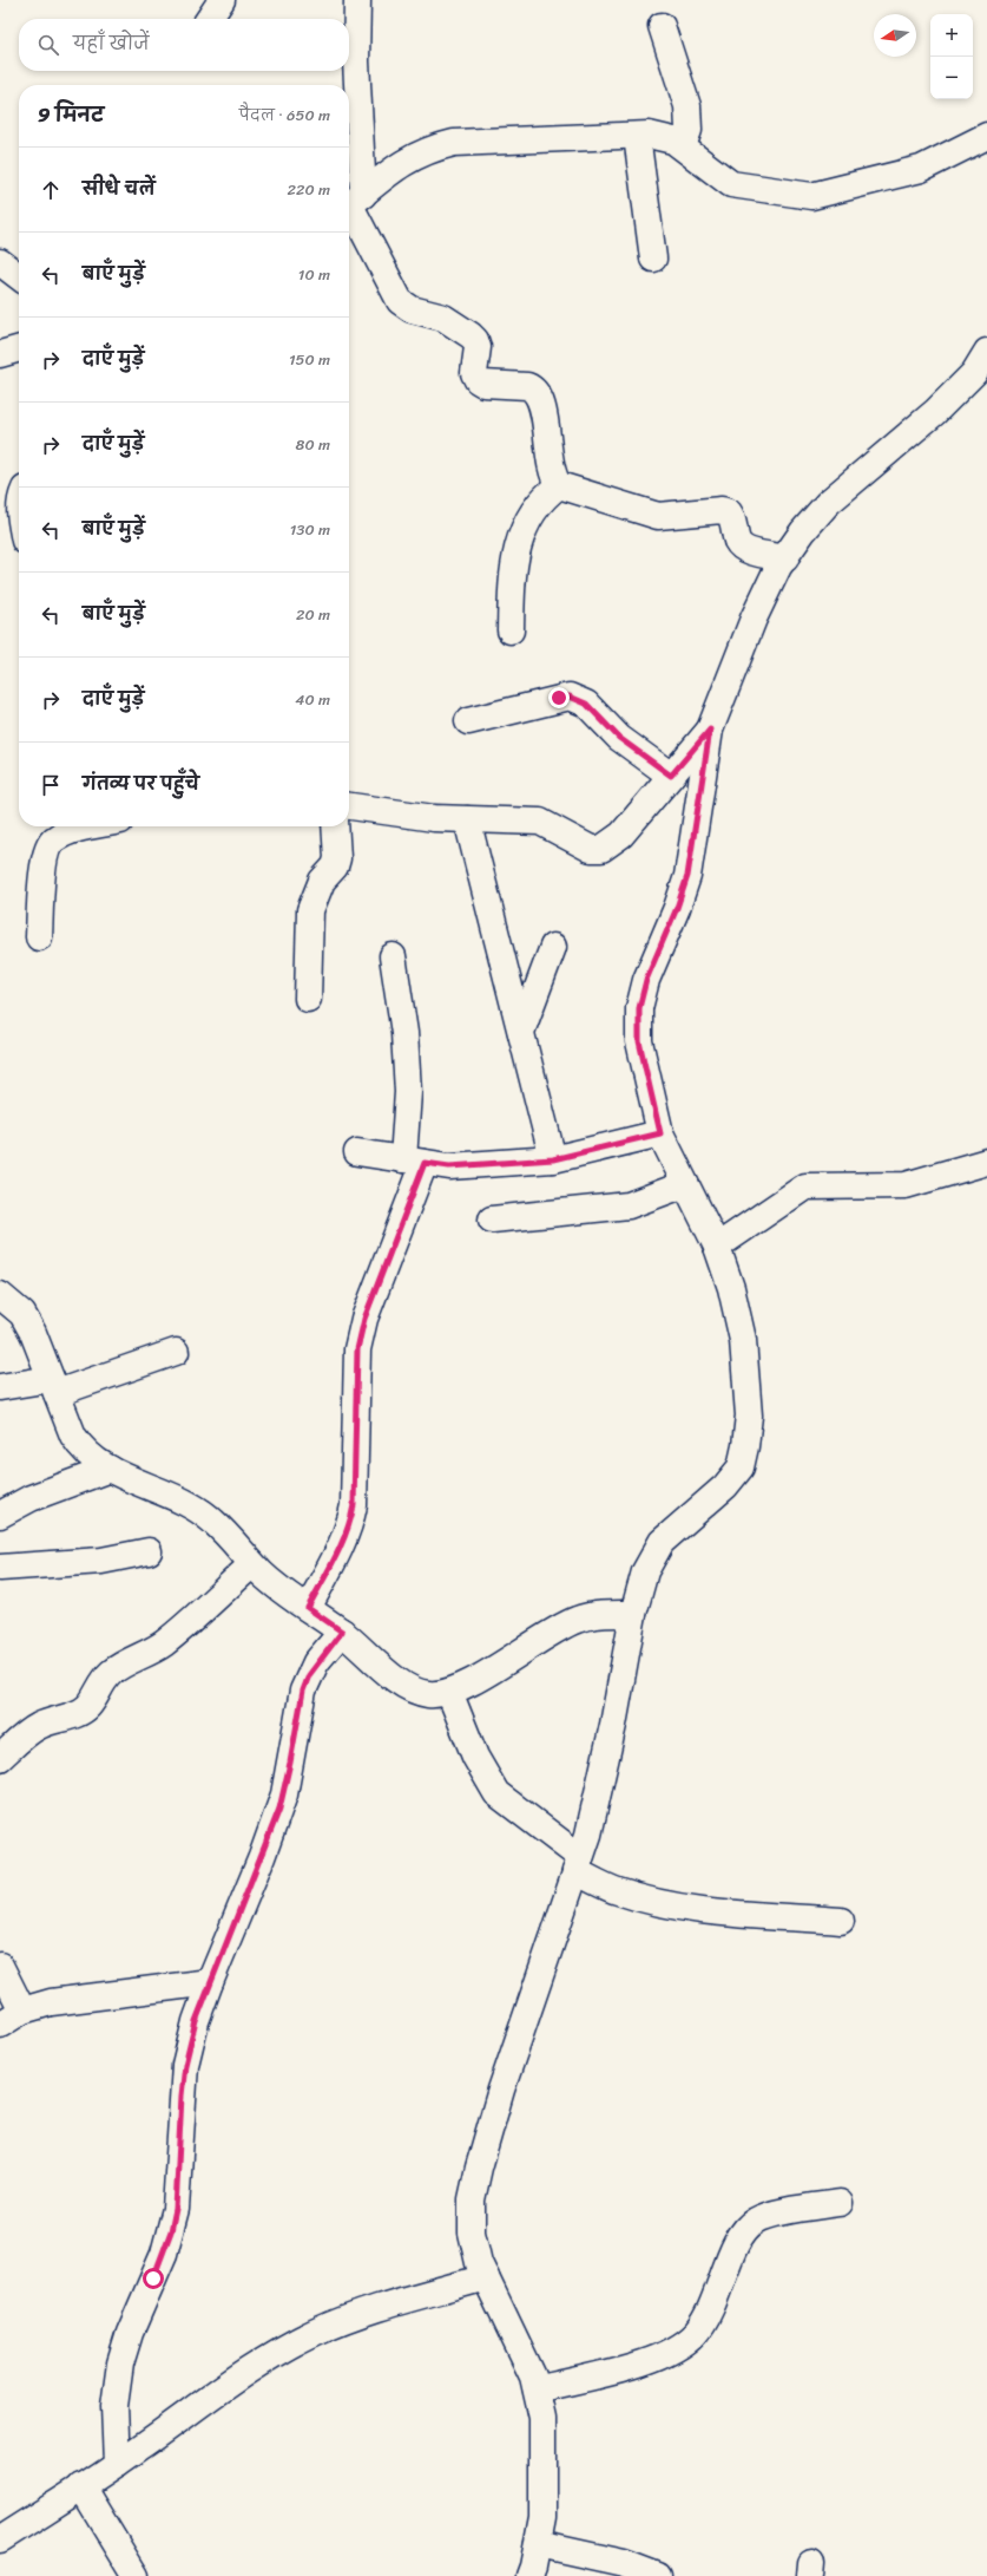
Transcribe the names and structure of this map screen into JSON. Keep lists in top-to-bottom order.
{
  "north": "left",
  "page": {
    "map_buttons": ["+", "−"],
    "search": "यहाँ खोजें",
    "heading": ["9 मिनट", "पैदल · 650 m"],
    "list": [
      ["सीधे चलें", "220 m"],
      ["बाएँ मुड़ें", "10 m"],
      ["दाएँ मुड़ें", "150 m"],
      ["दाएँ मुड़ें", "80 m"],
      ["बाएँ मुड़ें", "130 m"],
      ["बाएँ मुड़ें", "20 m"],
      ["दाएँ मुड़ें", "40 m"],
      "गंतव्य पर पहुँचे"
    ]
  }
}
